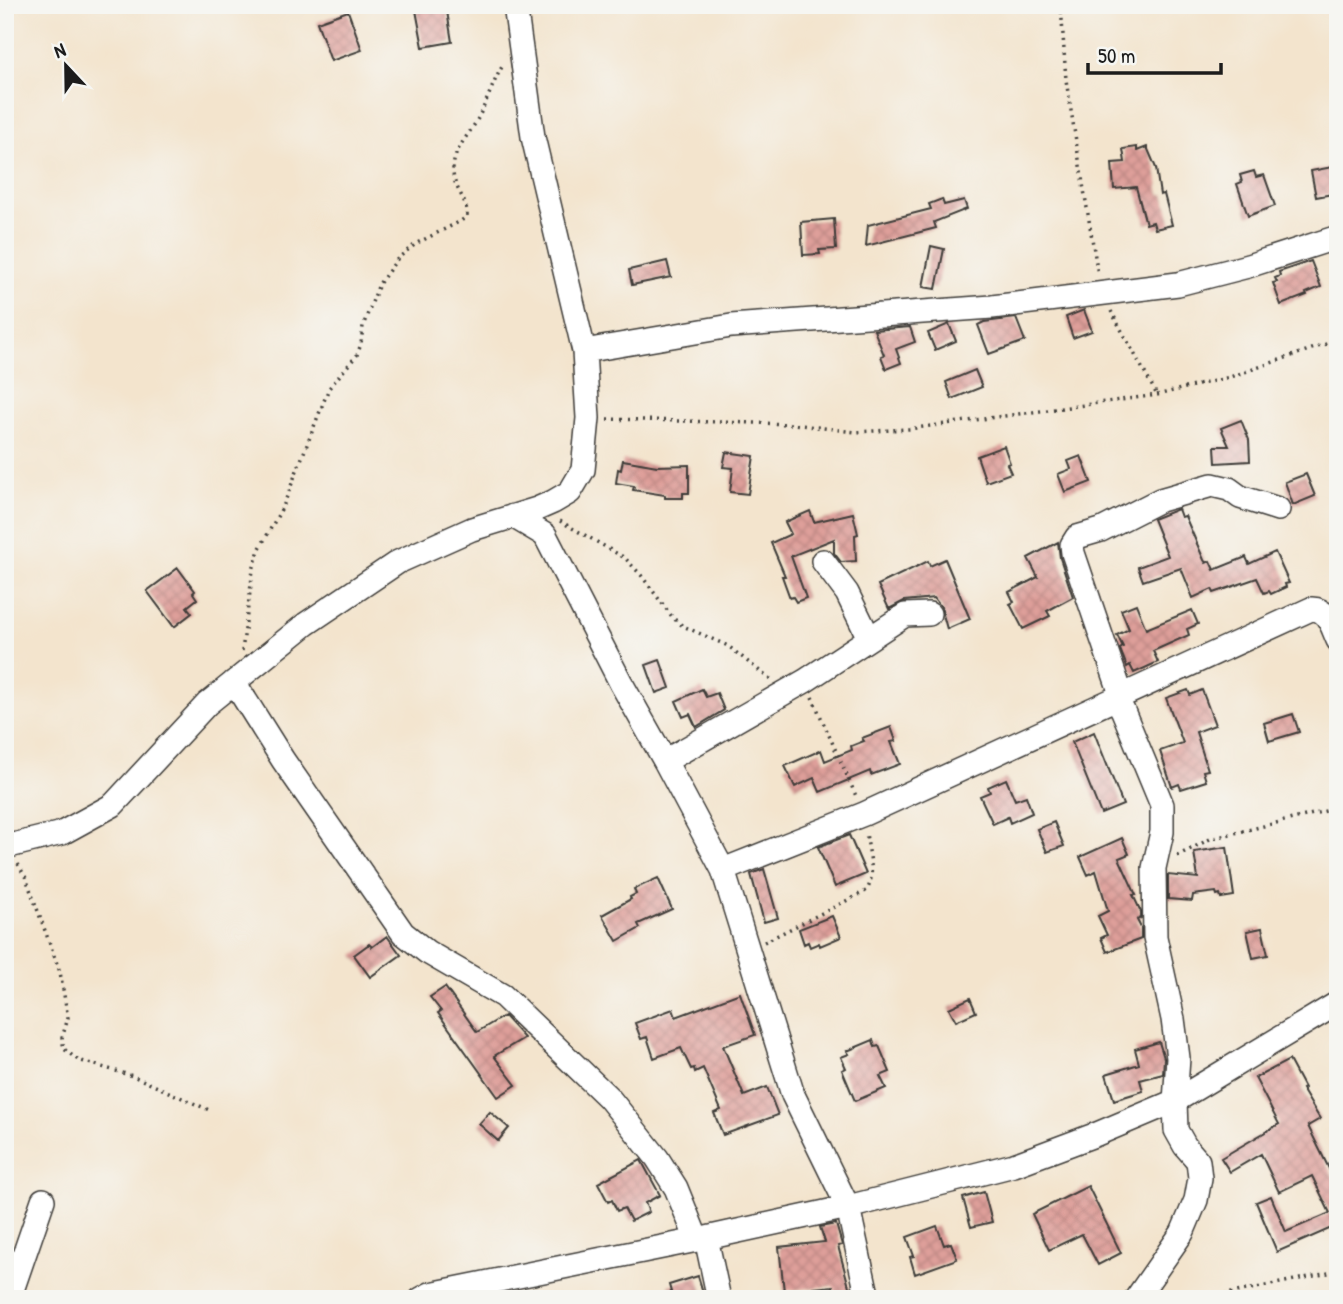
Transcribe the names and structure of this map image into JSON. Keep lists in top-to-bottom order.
{
  "scale_bar": "50 m",
  "north": "top"
}
